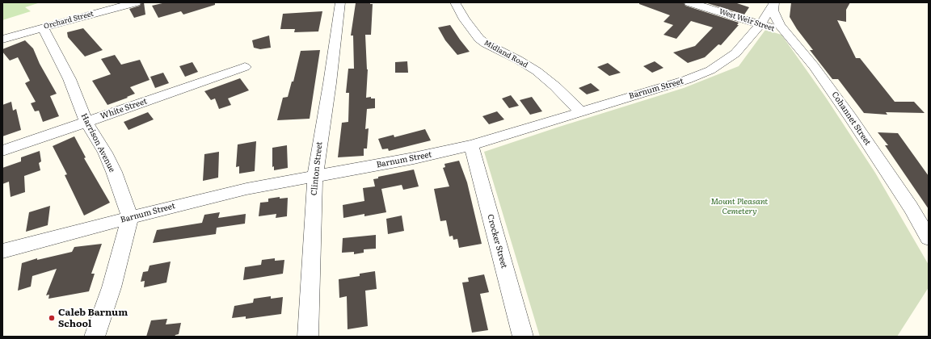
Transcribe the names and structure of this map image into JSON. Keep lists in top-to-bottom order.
{
  "streets": {
    "street": [
      "Orchard Street",
      "West Weir Street",
      "Midland Road",
      "Barnum Street",
      "White Street",
      "Cohannet Street",
      "Harrison Avenue",
      "Clinton Street",
      "Crocker Street"
    ]
  },
  "crossings": [
    ["Orchard Street", "Harrison Avenue"],
    ["West Weir Street", "Barnum Street"],
    ["West Weir Street", "Cohannet Street"],
    ["Midland Road", "Barnum Street"],
    ["Barnum Street", "Cohannet Street"],
    ["Barnum Street", "Harrison Avenue"],
    ["Barnum Street", "Clinton Street"],
    ["Barnum Street", "Crocker Street"],
    ["White Street", "Harrison Avenue"]
  ],
  "parks": ["Mount Pleasant Cemetery"],
  "places": ["Caleb Barnum School"]
}
